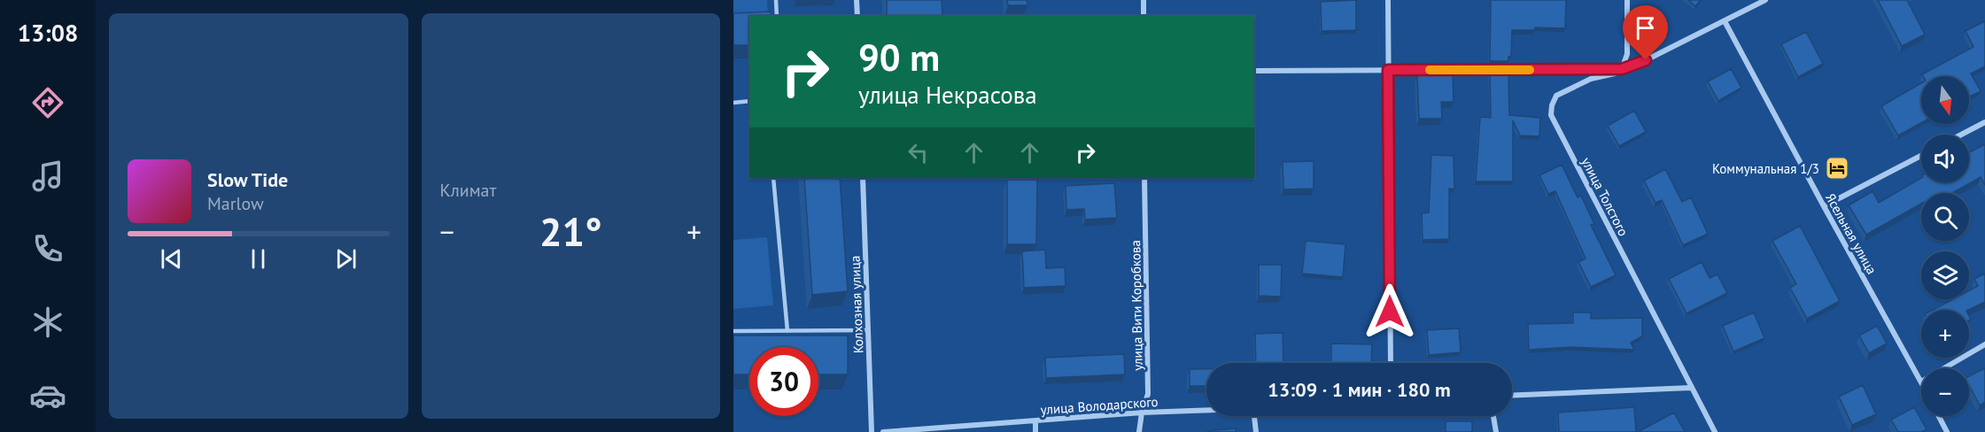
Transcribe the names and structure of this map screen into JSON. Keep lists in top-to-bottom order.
{
  "streets": {
    "street": [
      "улица Толстого",
      "Ясельная улица",
      "Колхозная улица",
      "улица Вити Коробкова",
      "улица Володарского"
    ]
  },
  "crossings": [
    ["улица Вити Коробкова", "улица Володарского"]
  ],
  "places": {
    "hotel": ["Коммунальная 1/3"]
  },
  "north": "bottom",
  "page": {
    "tabs": "13:08",
    "tile": "Климат",
    "turn": ["90 m", "улица Некрасова"],
    "map_buttons": ["+", "−"],
    "song": ["Slow Tide", "Marlow"],
    "heat": ["−", "21°", "+"],
    "limit": "30",
    "trip": "13:09 · 1 мин · 180 m"
  }
}
